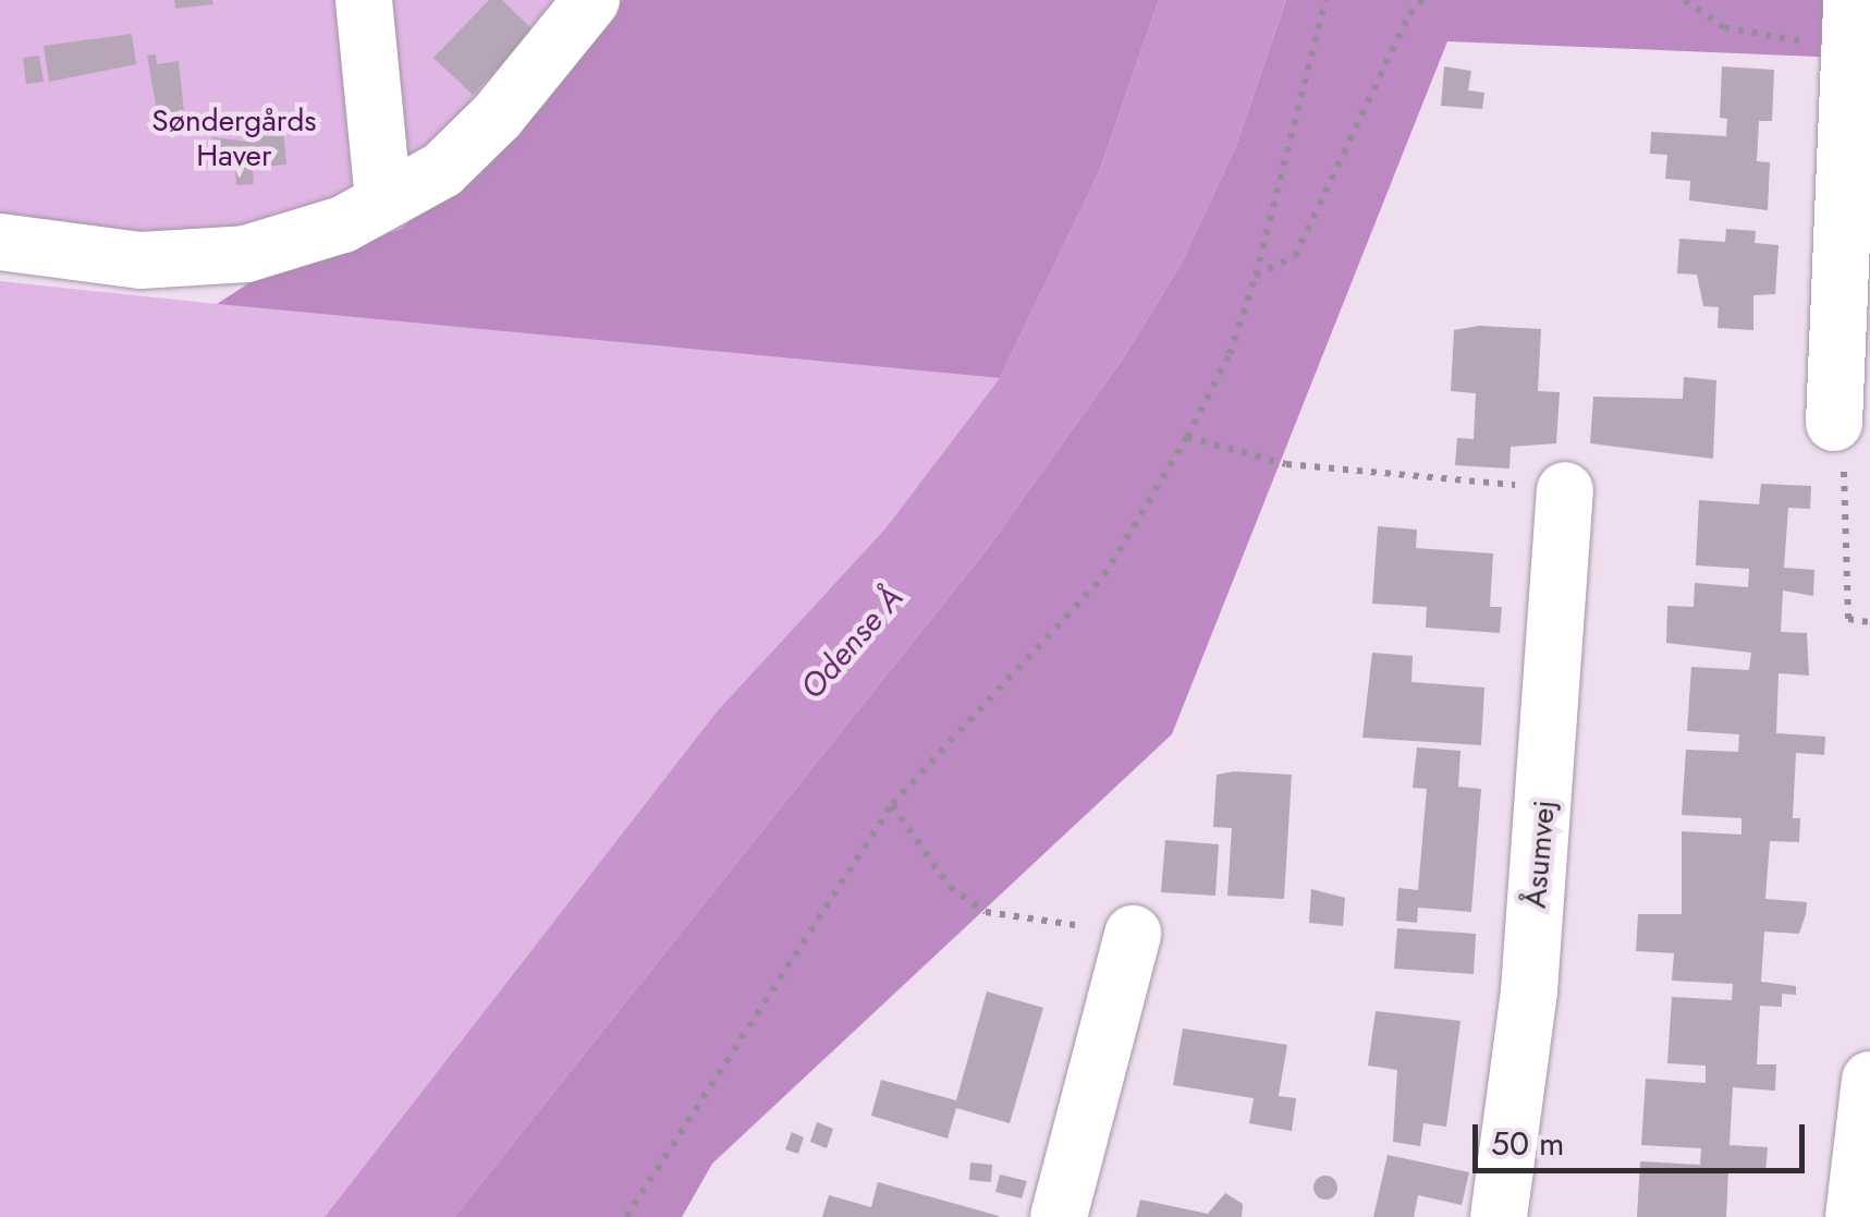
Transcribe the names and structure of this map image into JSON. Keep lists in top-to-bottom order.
{
  "streets": {
    "street": ["Åsumvej"]
  },
  "water": ["Odense Å"],
  "parks": ["Søndergårds Haver"],
  "scale_bar": "50 m"
}
